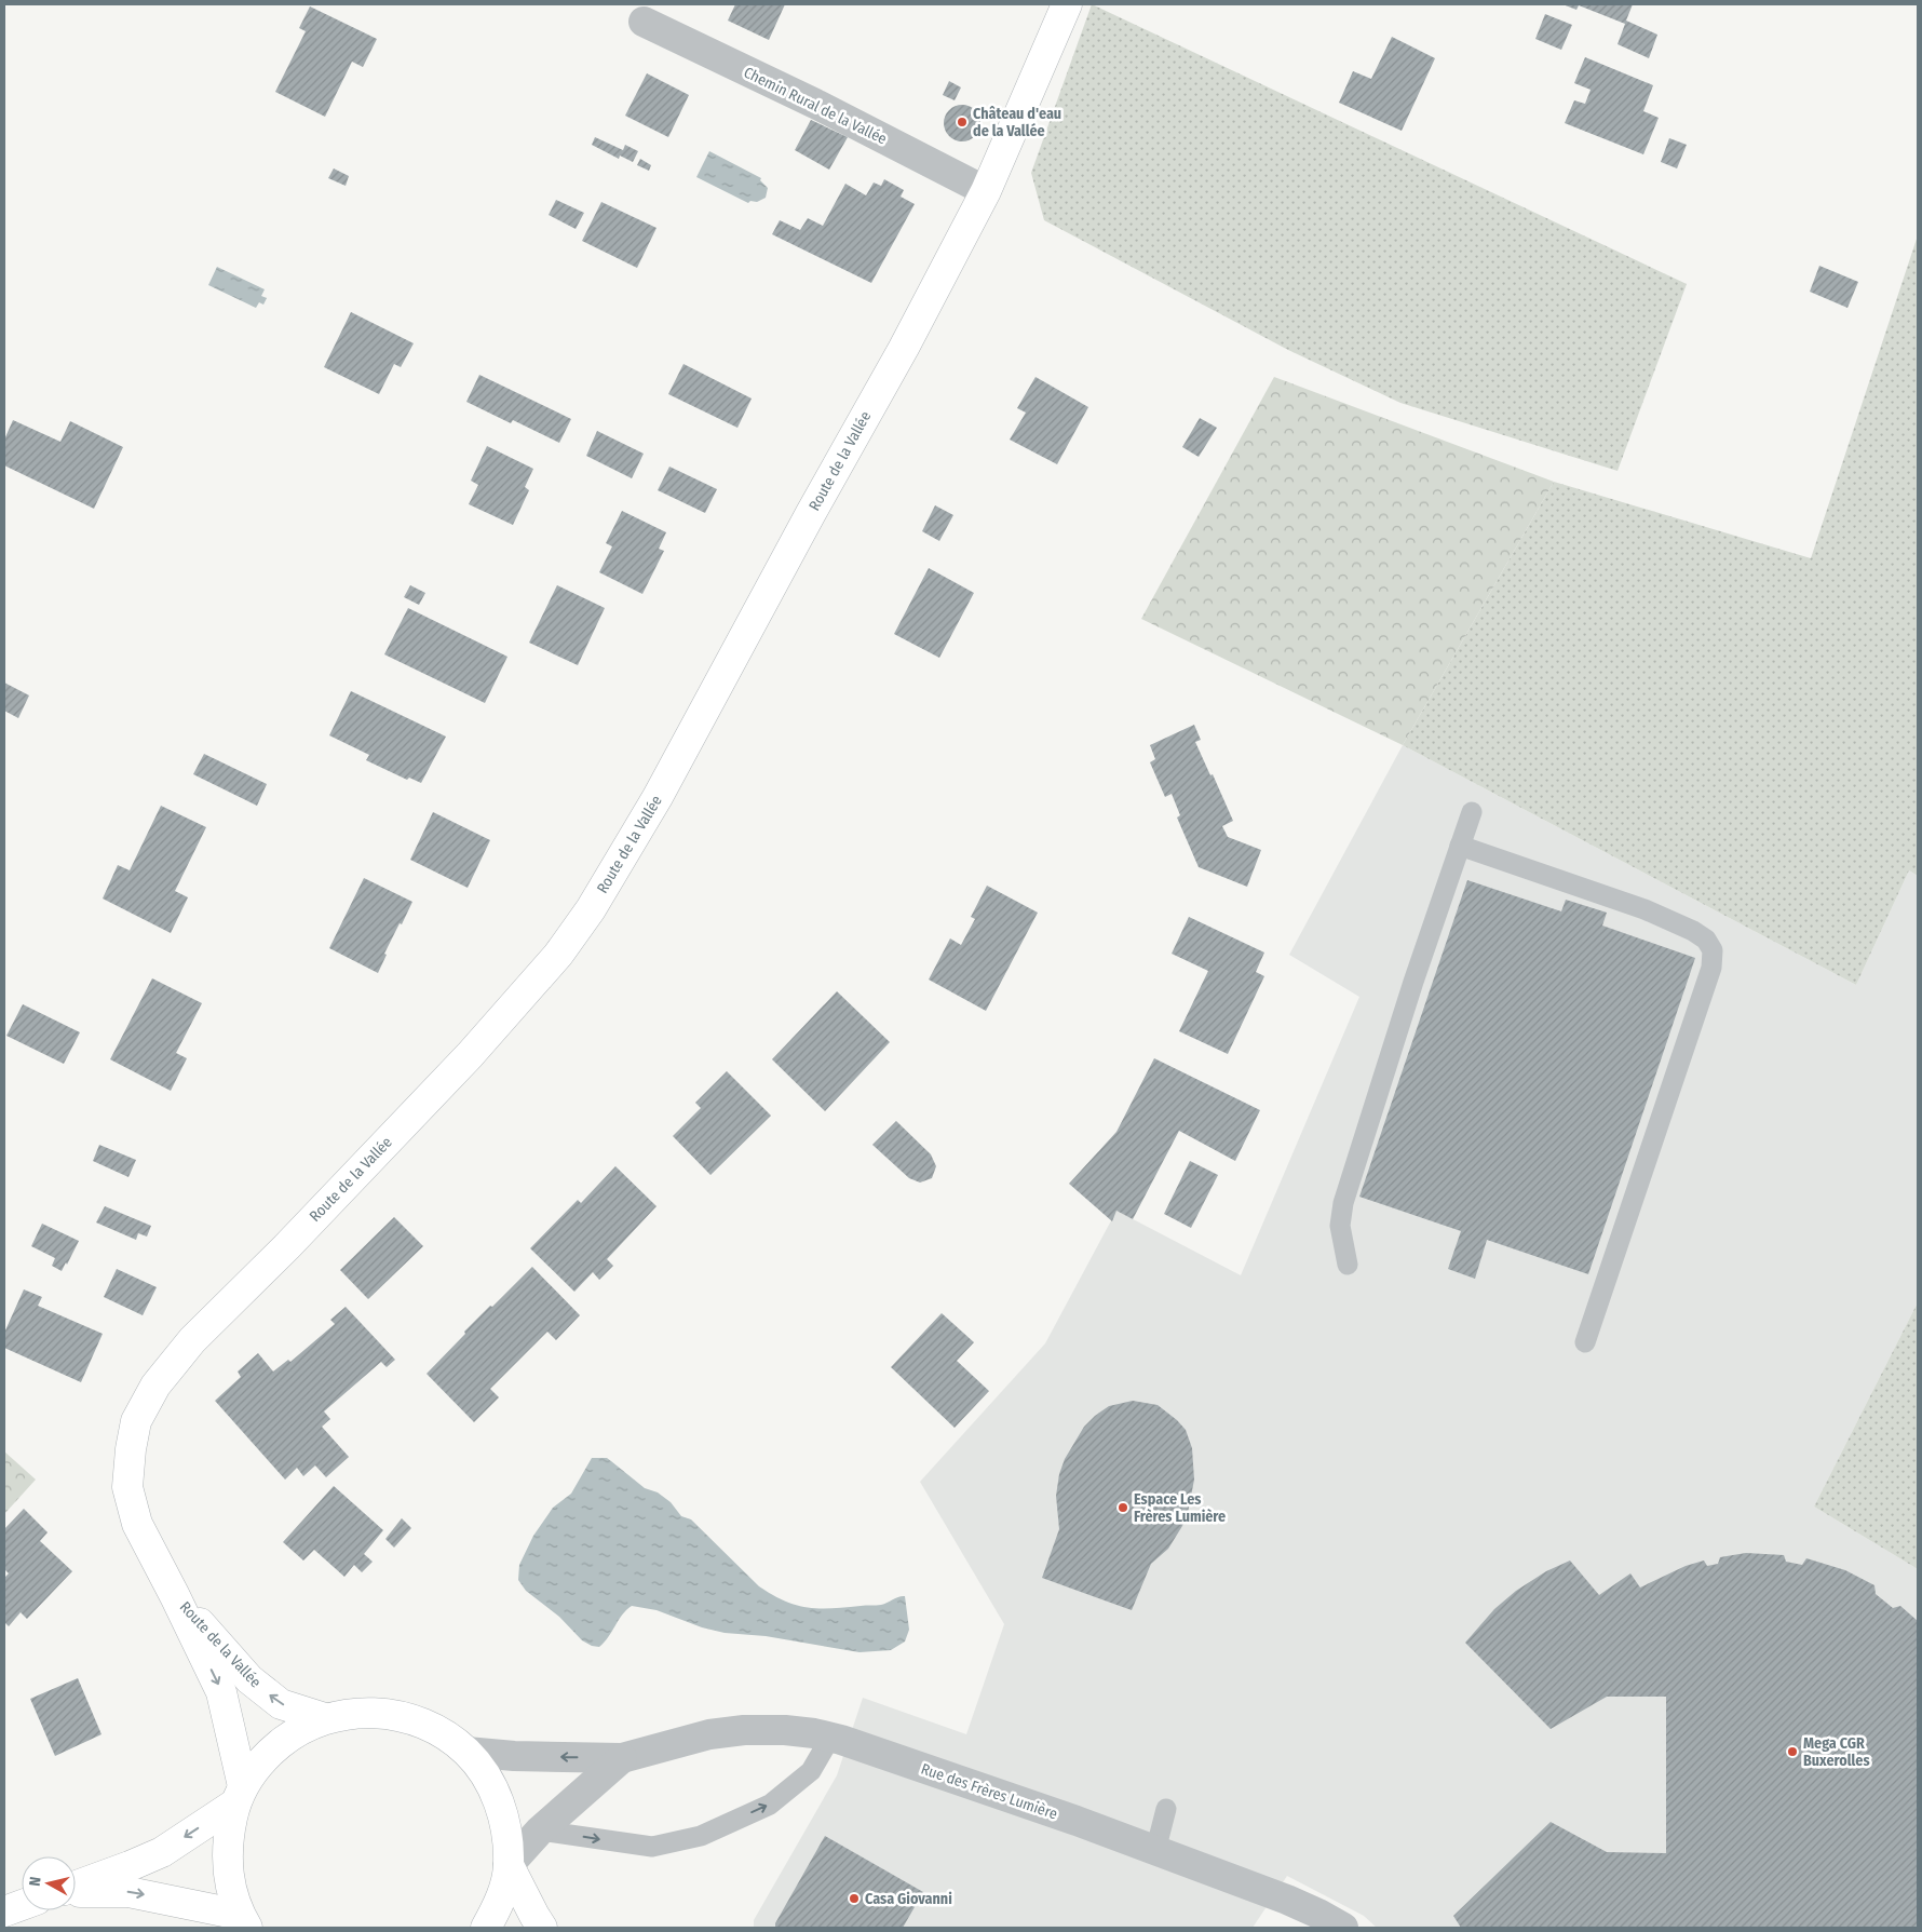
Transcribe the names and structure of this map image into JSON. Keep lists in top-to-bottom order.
{
  "streets": {
    "main road": ["Route de la Vallée"],
    "street": ["Chemin Rural de la Vallée", "Rue des Frères Lumière"]
  },
  "crossings": [
    ["Chemin Rural de la Vallée", "Route de la Vallée"]
  ],
  "places": [
    "Château d'eau de la Vallée",
    "Espace Les Frères Lumière",
    "Mega CGR Buxerolles",
    "Casa Giovanni"
  ],
  "north": "left"
}
